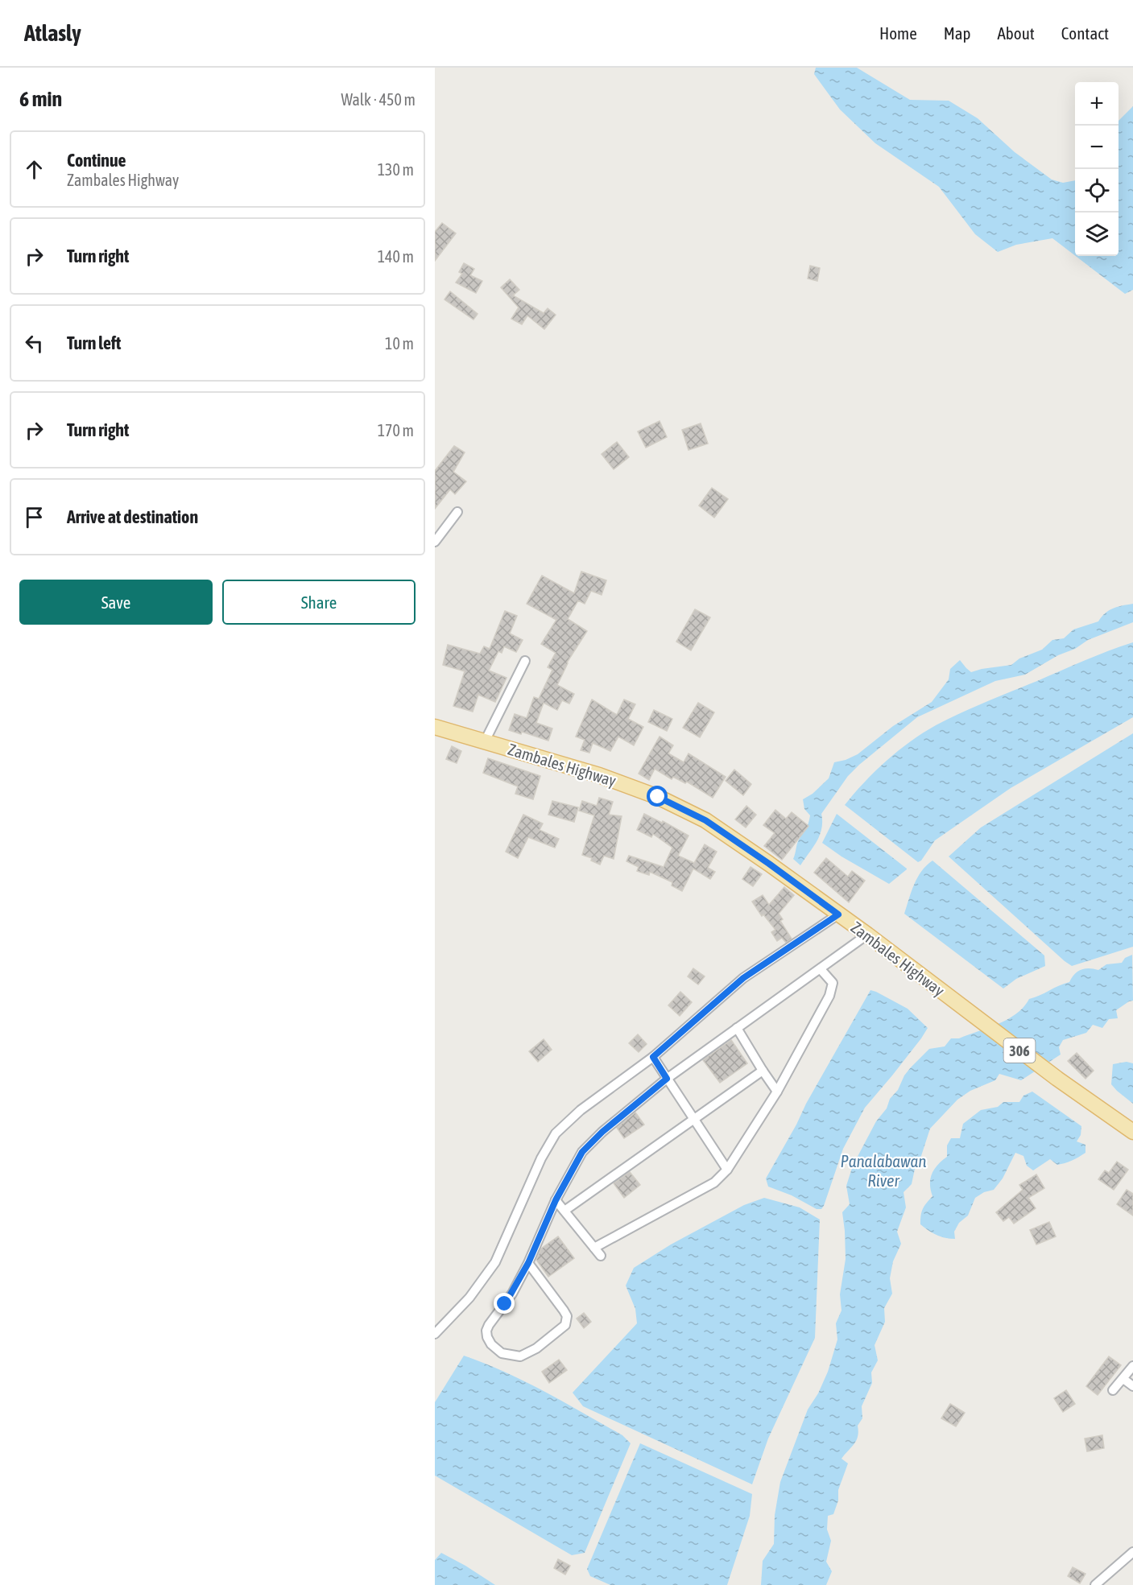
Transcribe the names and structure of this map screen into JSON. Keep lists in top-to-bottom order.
{
  "streets": {
    "main road": ["Zambales Highway", "306"]
  },
  "water": ["Panalabawan River"],
  "page": {
    "header": "Atlasly",
    "nav": [
      "Home",
      "Map",
      "About",
      "Contact"
    ],
    "heading": ["6 min", "Walk · 450 m"],
    "map_buttons": ["+", "−"],
    "list": [
      ["Continue", "Zambales Highway", "130 m"],
      ["Turn right", "140 m"],
      ["Turn left", "10 m"],
      ["Turn right", "170 m"],
      "Arrive at destination"
    ],
    "buttons": ["Save", "Share"]
  }
}
